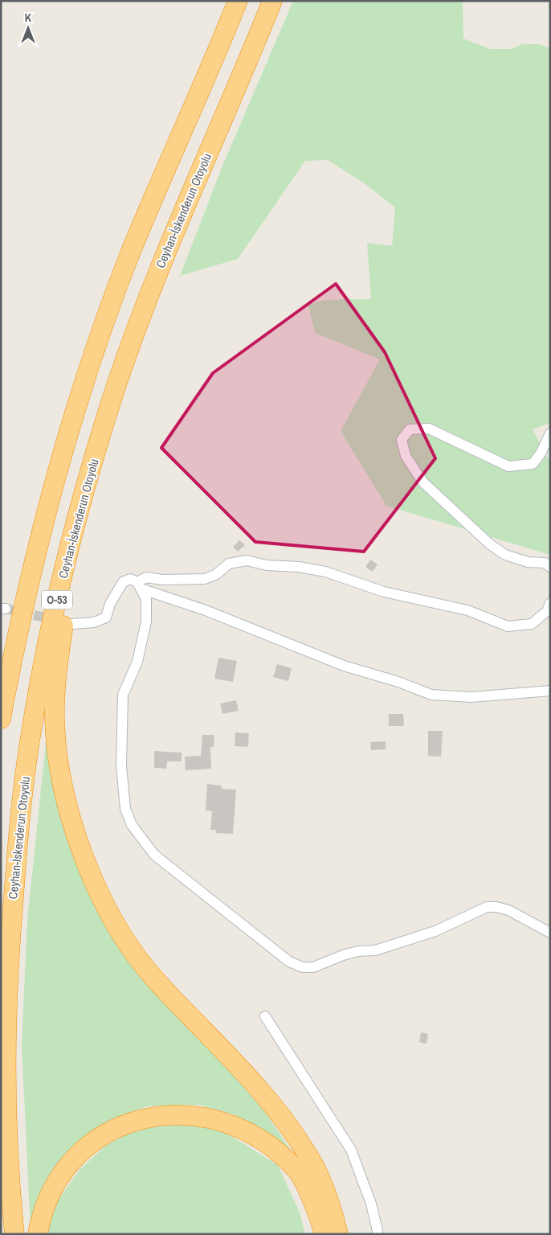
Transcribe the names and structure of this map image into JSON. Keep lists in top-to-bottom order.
{
  "streets": {
    "highway": ["Ceyhan-İskenderun Otoyolu", "O-53"]
  },
  "north": "top"
}
